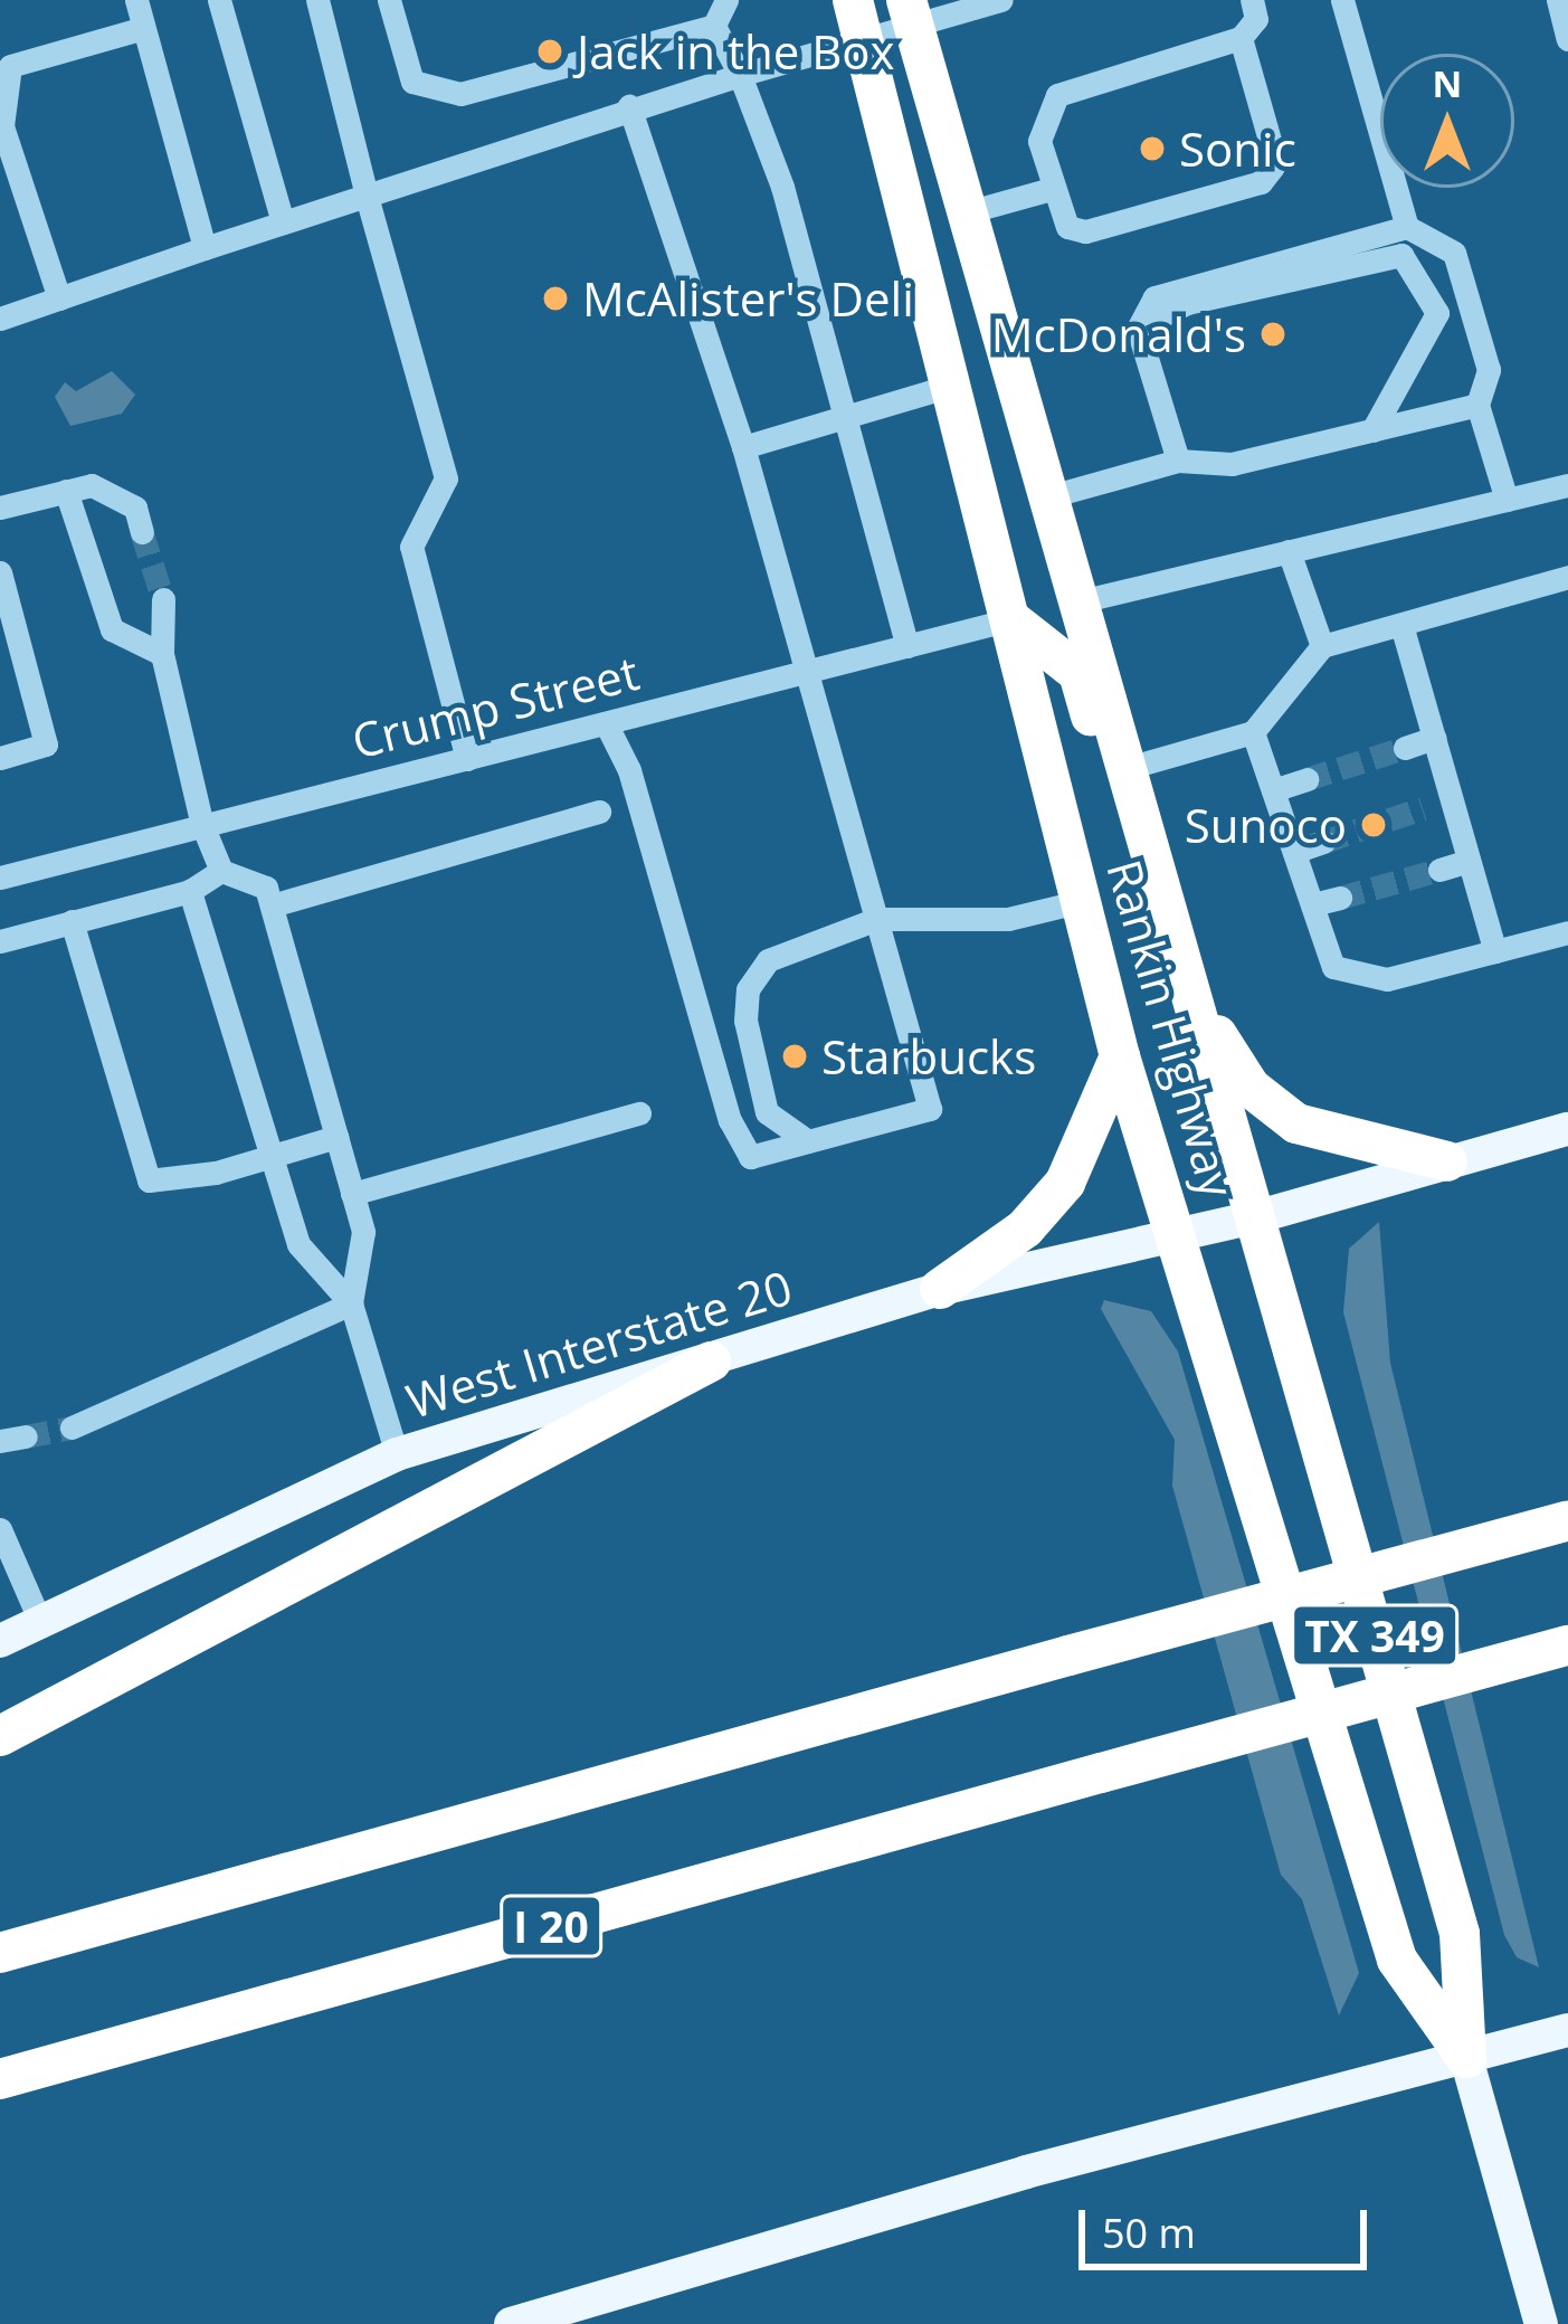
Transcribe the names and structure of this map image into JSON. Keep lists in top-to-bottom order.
{
  "streets": {
    "highway": ["Rankin Highway", "TX 349", "I 20"],
    "main road": ["West Interstate 20"],
    "street": ["Crump Street"]
  },
  "crossings": [
    ["Crump Street", "Rankin Highway"],
    ["Rankin Highway", "West Interstate 20"]
  ],
  "places": [
    "Jack in the Box",
    "Sonic",
    "McAlister's Deli",
    "McDonald's",
    "Sunoco",
    "Starbucks"
  ],
  "scale_bar": "50 m",
  "north": "top"
}
